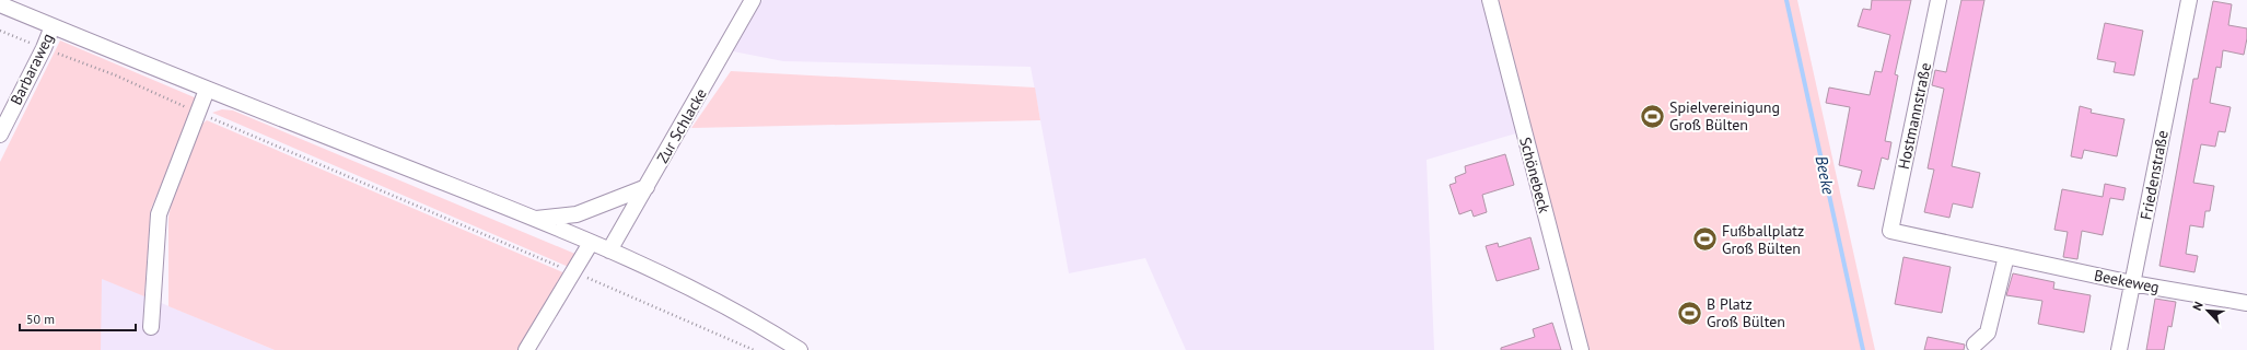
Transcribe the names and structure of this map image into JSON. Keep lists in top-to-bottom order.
{
  "streets": {
    "street": [
      "Barbaraweg",
      "Hostmannstraße",
      "Zur Schlacke",
      "Schönebeck",
      "Friedenstraße",
      "Beekeweg"
    ]
  },
  "crossings": [
    ["Hostmannstraße", "Beekeweg"],
    ["Friedenstraße", "Beekeweg"]
  ],
  "water": ["Beeke"],
  "places": {
    "sports": ["Spielvereinigung Groß Bülten", "Fußballplatz Groß Bülten", "B Platz Groß Bülten"]
  },
  "scale_bar": "50 m",
  "north": "top left"
}
